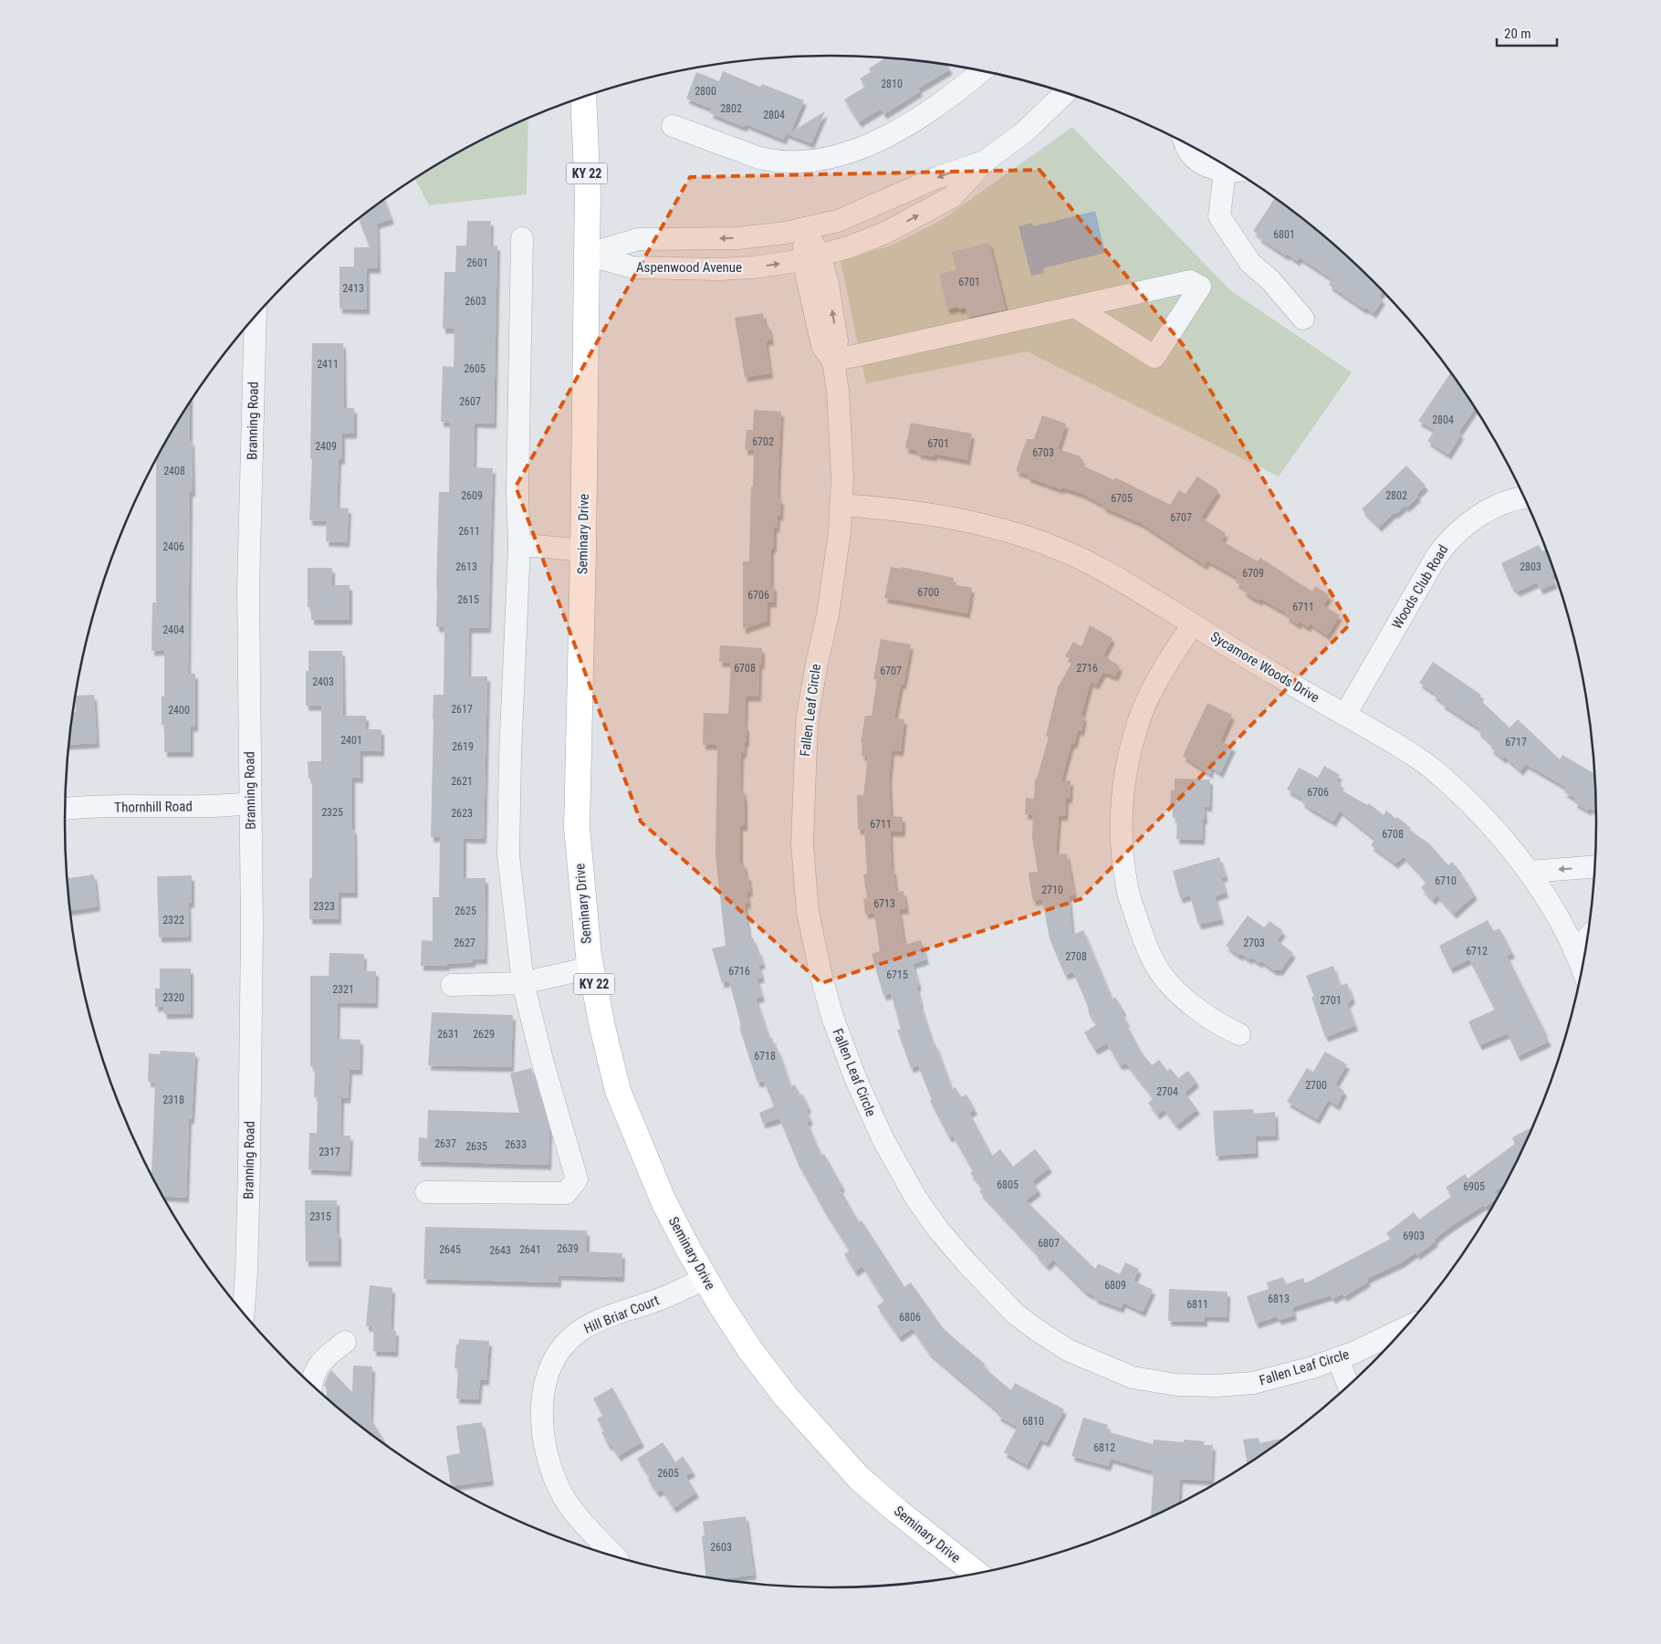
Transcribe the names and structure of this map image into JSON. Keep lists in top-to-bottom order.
{
  "streets": {
    "main road": ["KY 22", "Seminary Drive"],
    "street": [
      "Aspenwood Avenue",
      "Branning Road",
      "Woods Club Road",
      "Sycamore Woods Drive",
      "Fallen Leaf Circle",
      "Thornhill Road",
      "Hill Briar Court"
    ]
  },
  "crossings": [
    ["Aspenwood Avenue", "Seminary Drive"],
    ["Aspenwood Avenue", "Fallen Leaf Circle"],
    ["Branning Road", "Thornhill Road"],
    ["Seminary Drive", "Hill Briar Court"],
    ["Woods Club Road", "Sycamore Woods Drive"],
    ["Sycamore Woods Drive", "Fallen Leaf Circle"]
  ],
  "house_numbers": [
    "2810",
    "2800",
    "2802",
    "2804",
    "6801",
    "2601",
    "6701",
    "2413",
    "2603",
    "2411",
    "2605",
    "2607",
    "2804",
    "6702",
    "6701",
    "2409",
    "6703",
    "2408",
    "2609",
    "2802",
    "6705",
    "6707",
    "2611",
    "2406",
    "2613",
    "2803",
    "6709",
    "6700",
    "6706",
    "2615",
    "6711",
    "2404",
    "6708",
    "2716",
    "6707",
    "2403",
    "2617",
    "2400",
    "2401",
    "6717",
    "2619",
    "2621",
    "6706",
    "2325",
    "2623",
    "6711",
    "6708",
    "6710",
    "2710",
    "6713",
    "2323",
    "2625",
    "2322",
    "2627",
    "2703",
    "6712",
    "2708",
    "6716",
    "6715",
    "2321",
    "2320",
    "2701",
    "2631",
    "2629",
    "6718",
    "2700",
    "2704",
    "2318",
    "2637",
    "2633",
    "2635",
    "2317",
    "6805",
    "6905",
    "2315",
    "6903",
    "6807",
    "2639",
    "2645",
    "2641",
    "2643",
    "6809",
    "6813",
    "6811",
    "6806",
    "6810",
    "6812",
    "2605",
    "2603"
  ],
  "scale_bar": "20 m"
}
